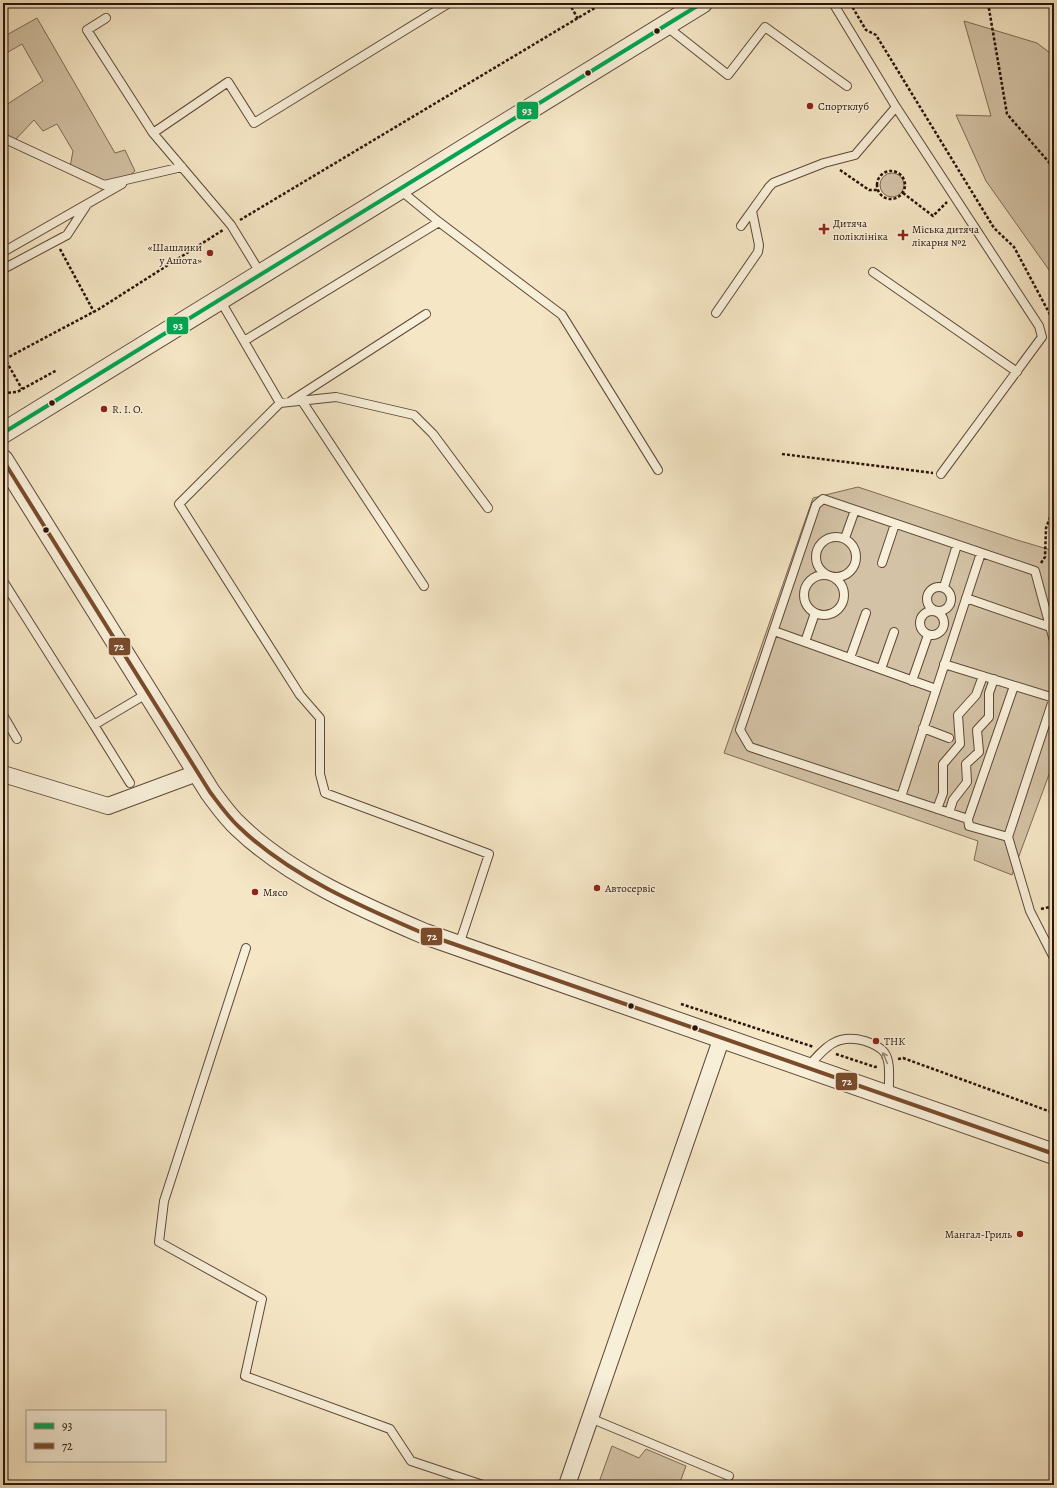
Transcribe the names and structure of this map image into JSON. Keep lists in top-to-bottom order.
{
  "places": {
    "other": [
      "Спортклуб",
      "«Шашлики у Ашота»",
      "R. I. O.",
      "Автосервіс",
      "Мясо",
      "ТНК",
      "Мангал-Гриль"
    ],
    "health": ["Дитяча поліклініка", "Міська дитяча лікарня №2"]
  },
  "lines": ["transit line 93", "transit line 72"],
  "legend": ["93", "72"]
}
